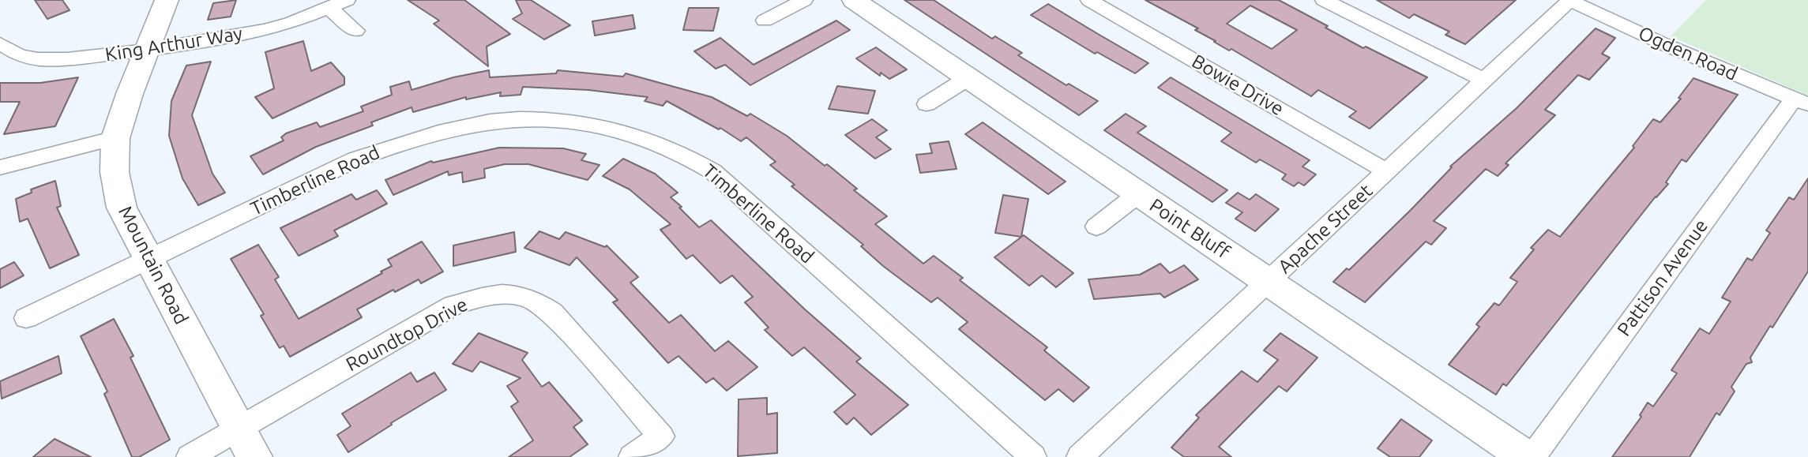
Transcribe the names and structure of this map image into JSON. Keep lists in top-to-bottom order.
{
  "streets": {
    "street": [
      "King Arthur Way",
      "Ogden Road",
      "Bowie Drive",
      "Timberline Road",
      "Point Bluff",
      "Apache Street",
      "Mountain Road",
      "Pattison Avenue",
      "Roundtop Drive"
    ]
  },
  "crossings": [
    ["King Arthur Way", "Mountain Road"],
    ["Ogden Road", "Apache Street"],
    ["Ogden Road", "Pattison Avenue"],
    ["Bowie Drive", "Apache Street"],
    ["Timberline Road", "Mountain Road"],
    ["Point Bluff", "Apache Street"],
    ["Mountain Road", "Roundtop Drive"]
  ]
}
